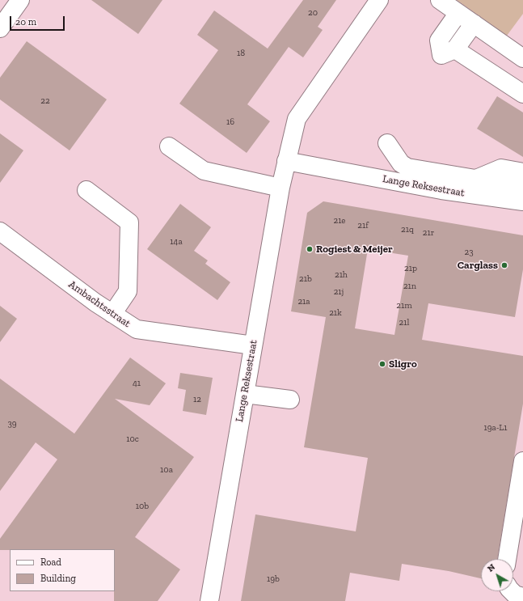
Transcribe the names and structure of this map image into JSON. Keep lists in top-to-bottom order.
{
  "streets": {
    "street": ["Lange Reksestraat", "Ambachtsstraat"]
  },
  "crossings": [
    ["Lange Reksestraat", "Ambachtsstraat"]
  ],
  "places": ["Rogiest & Meijer", "Carglass", "Sligro"],
  "house_numbers": [
    "20",
    "18",
    "22",
    "16",
    "21e",
    "21f",
    "21q",
    "21r",
    "14a",
    "23",
    "21p",
    "21h",
    "21b",
    "21n",
    "21j",
    "21a",
    "21m",
    "21k",
    "21l",
    "41",
    "12",
    "39",
    "19a-L1",
    "10c",
    "10a",
    "10b",
    "19b"
  ],
  "legend": ["Road", "Building"],
  "scale_bar": "20 m",
  "north": "top left"
}
